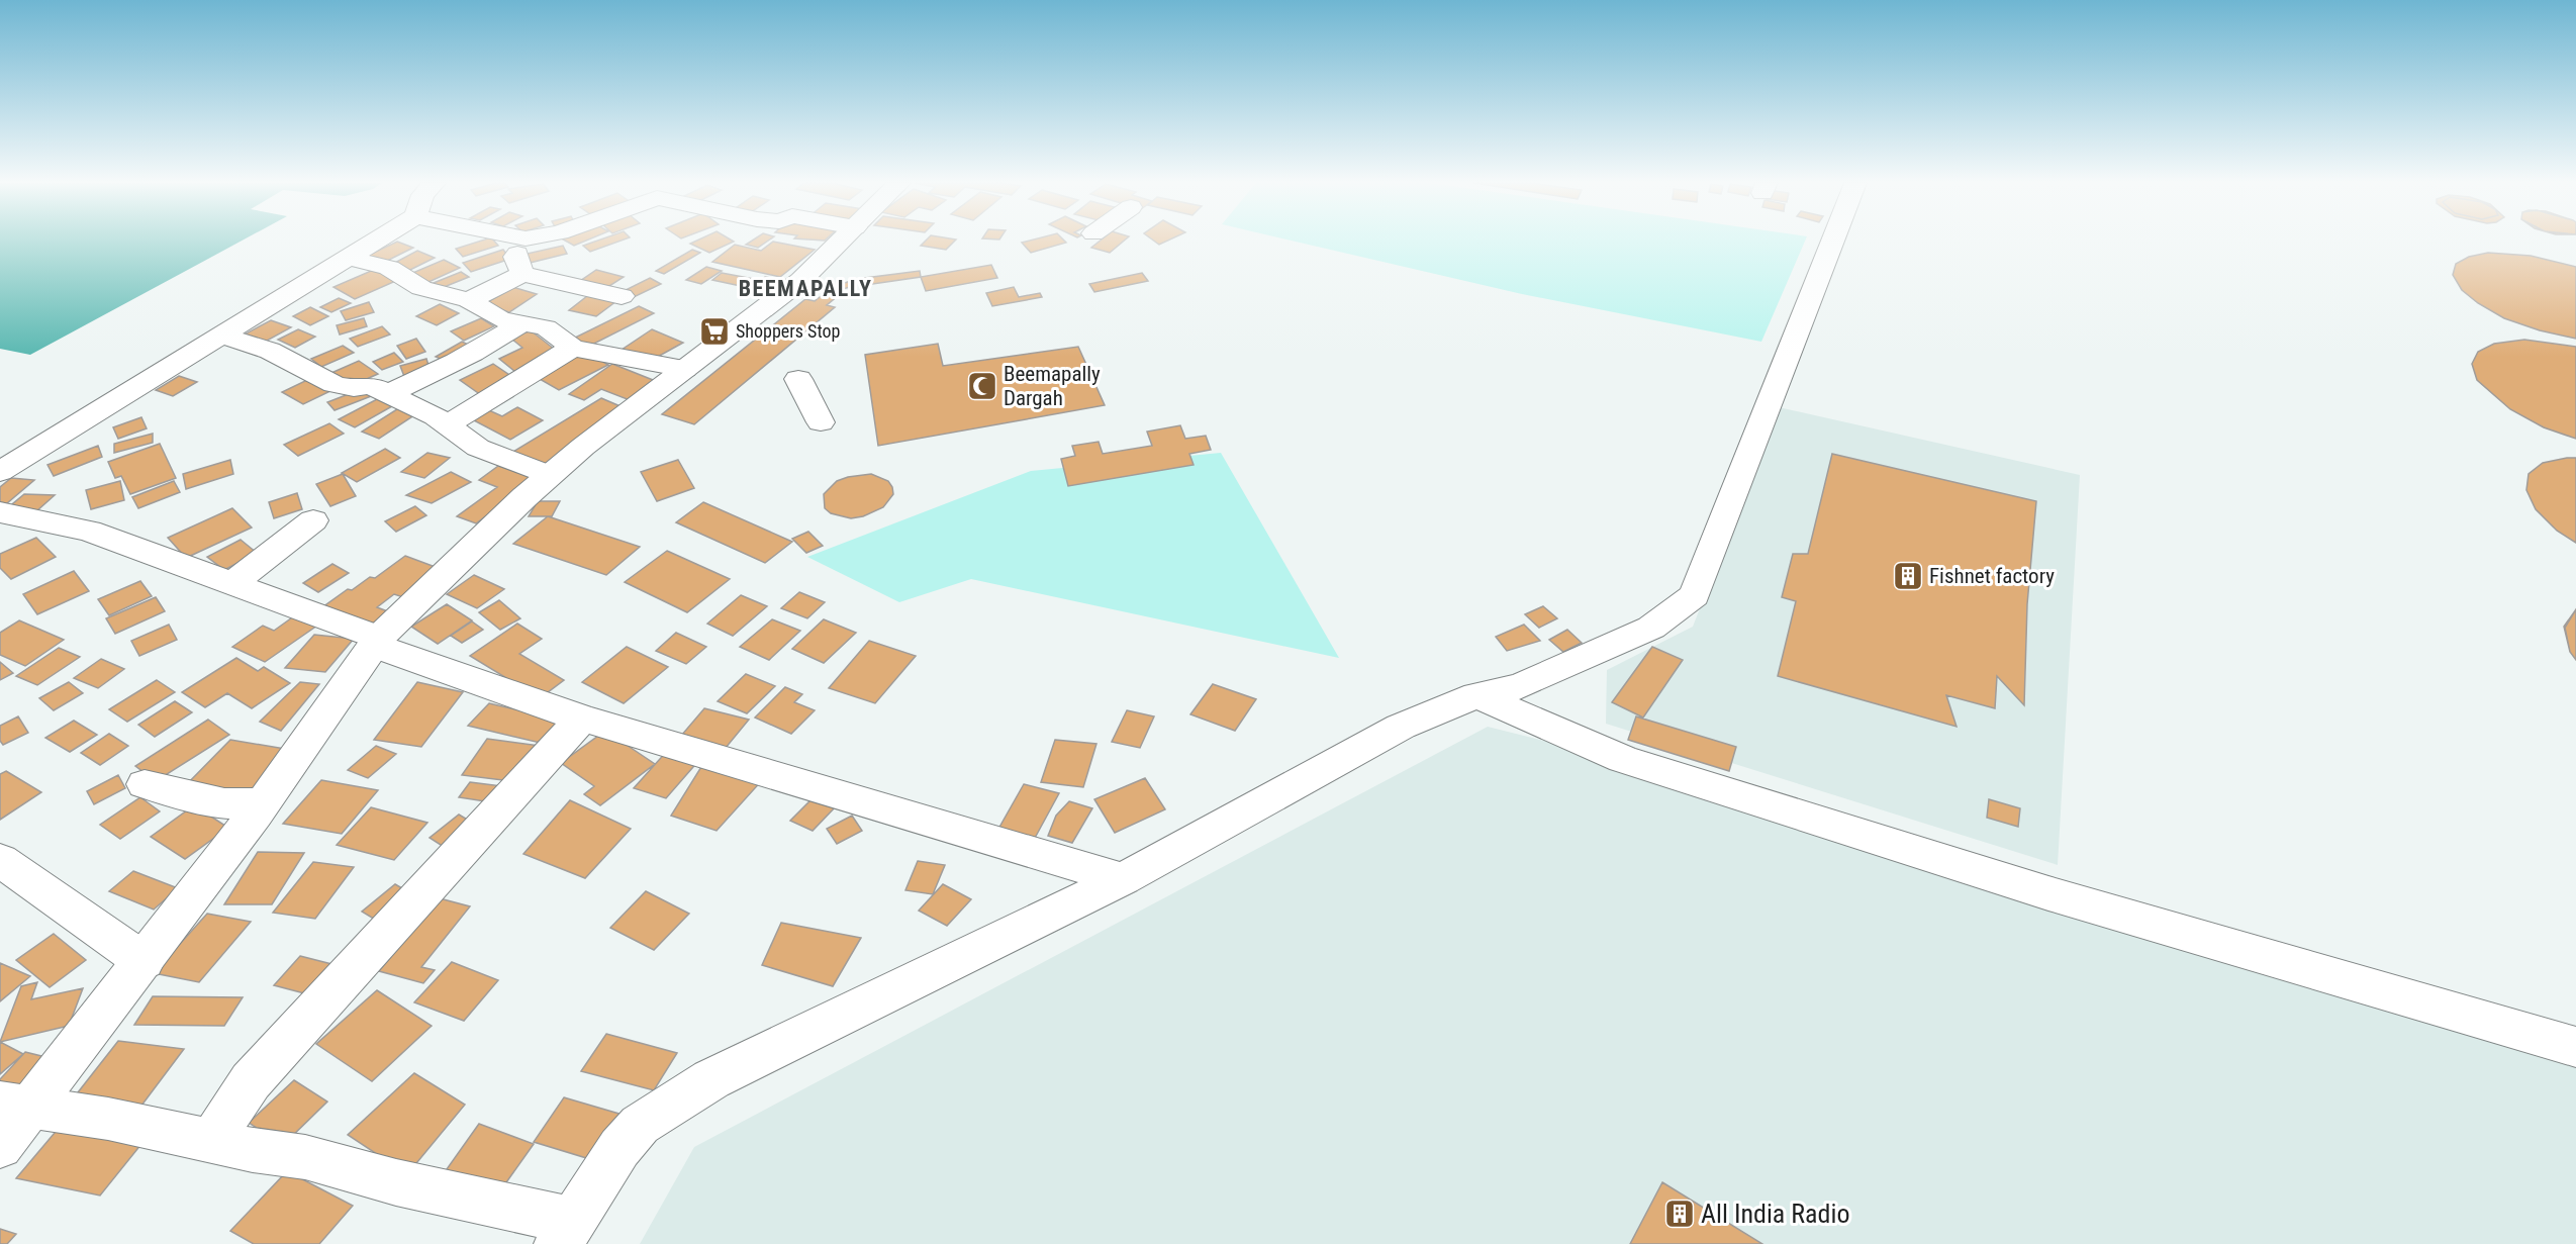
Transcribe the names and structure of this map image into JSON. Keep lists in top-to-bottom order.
{
  "districts": ["BEEMAPALLY"],
  "places": {
    "supermarket": ["Shoppers Stop"],
    "mosque": ["Beemapally Dargah"],
    "building": ["Fishnet factory", "All India Radio"]
  }
}
